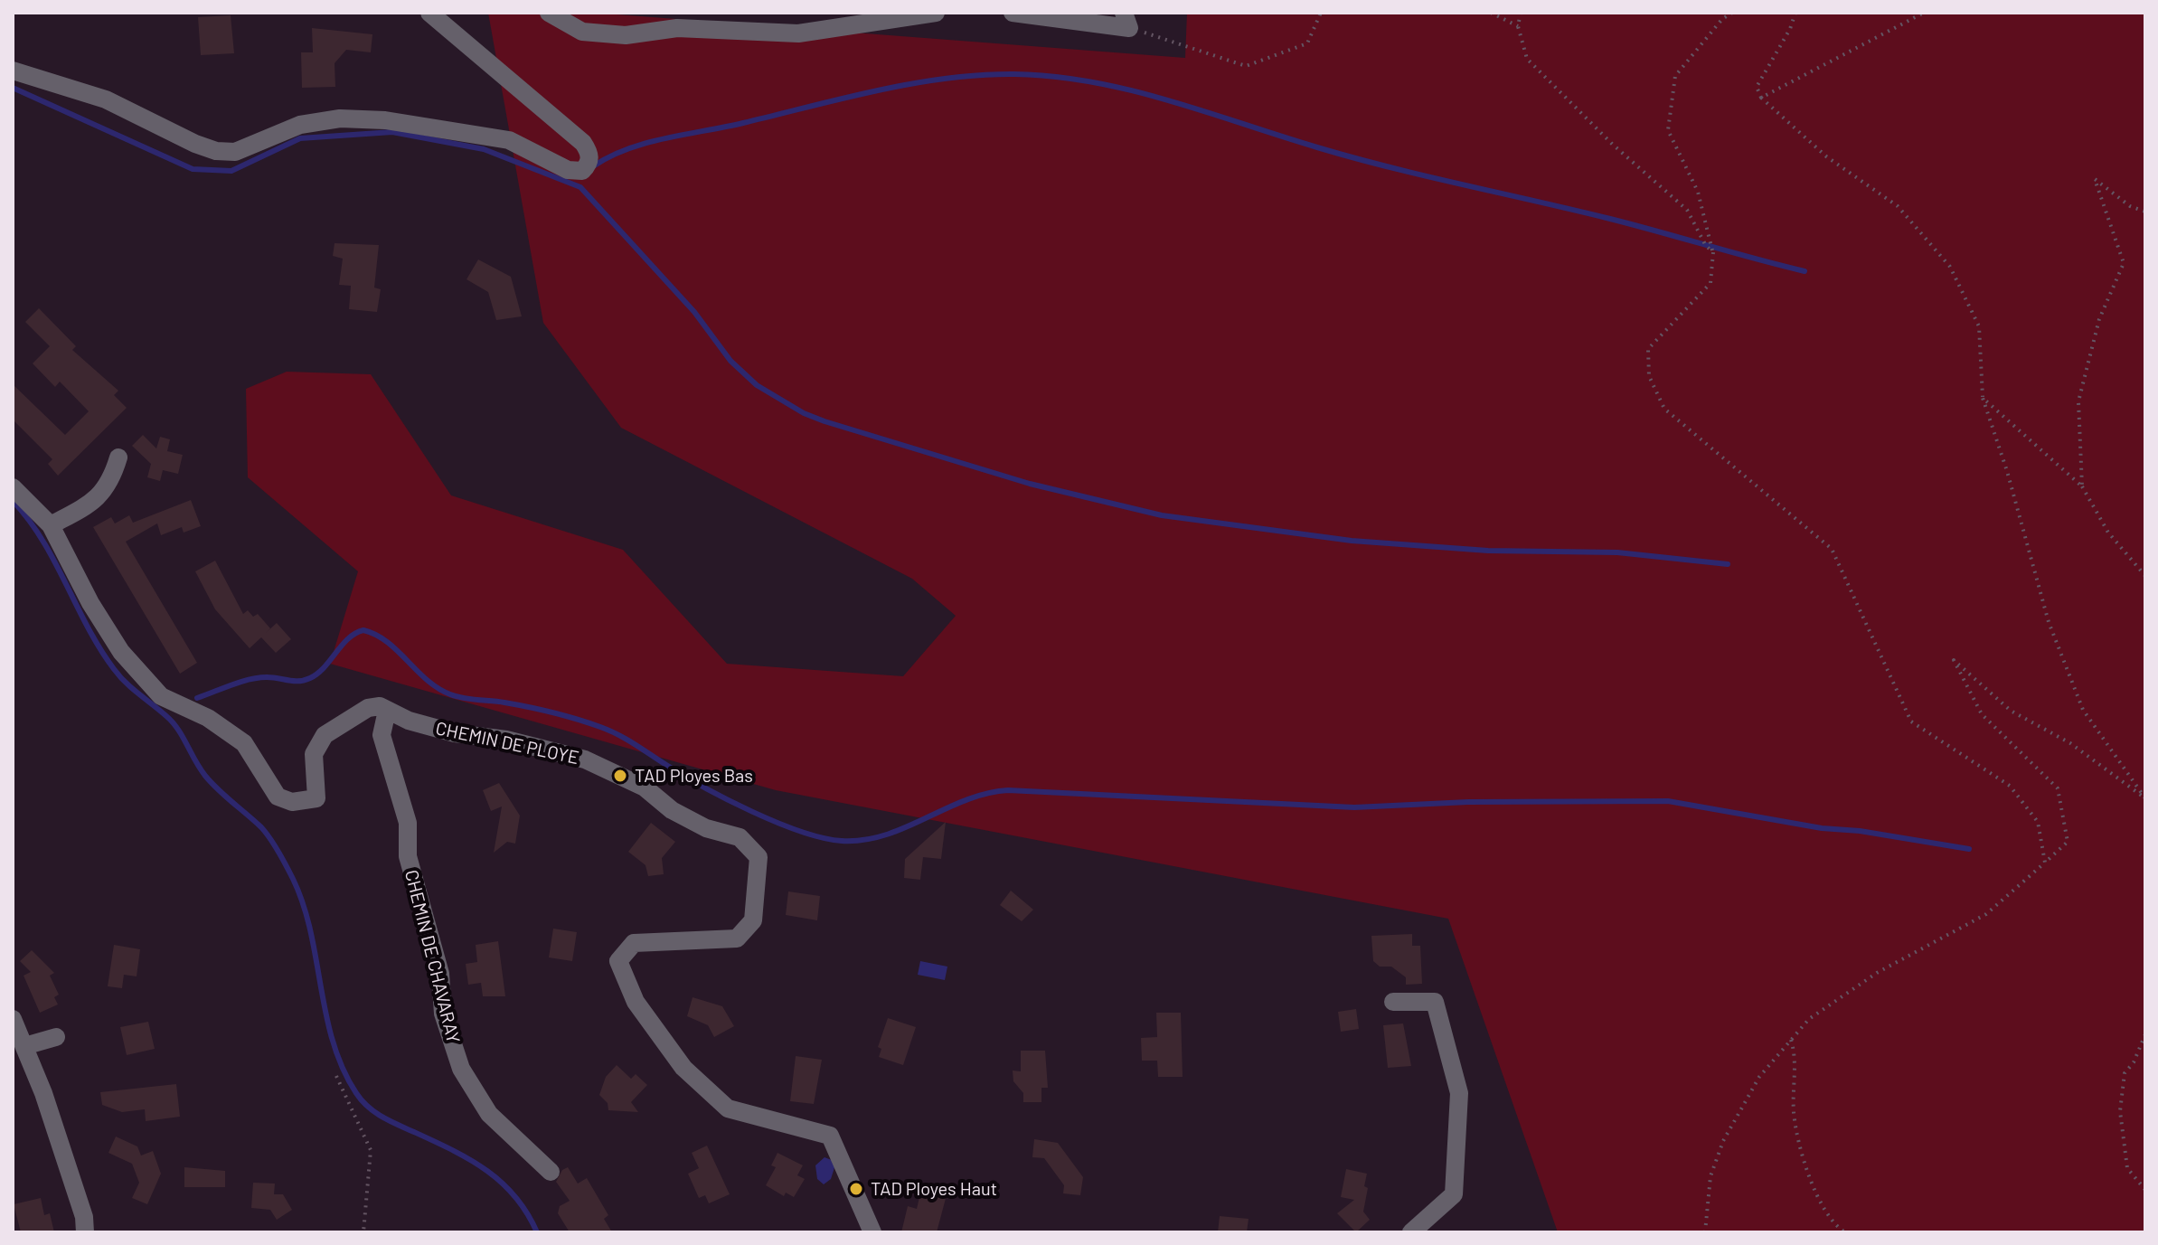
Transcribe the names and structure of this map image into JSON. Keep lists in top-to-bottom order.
{
  "streets": {
    "street": ["CHEMIN DE PLOYE", "CHEMIN DE CHAVARAY"]
  },
  "crossings": [
    ["CHEMIN DE PLOYE", "CHEMIN DE CHAVARAY"]
  ],
  "places": ["TAD Ployes Bas", "TAD Ployes Haut"]
}
